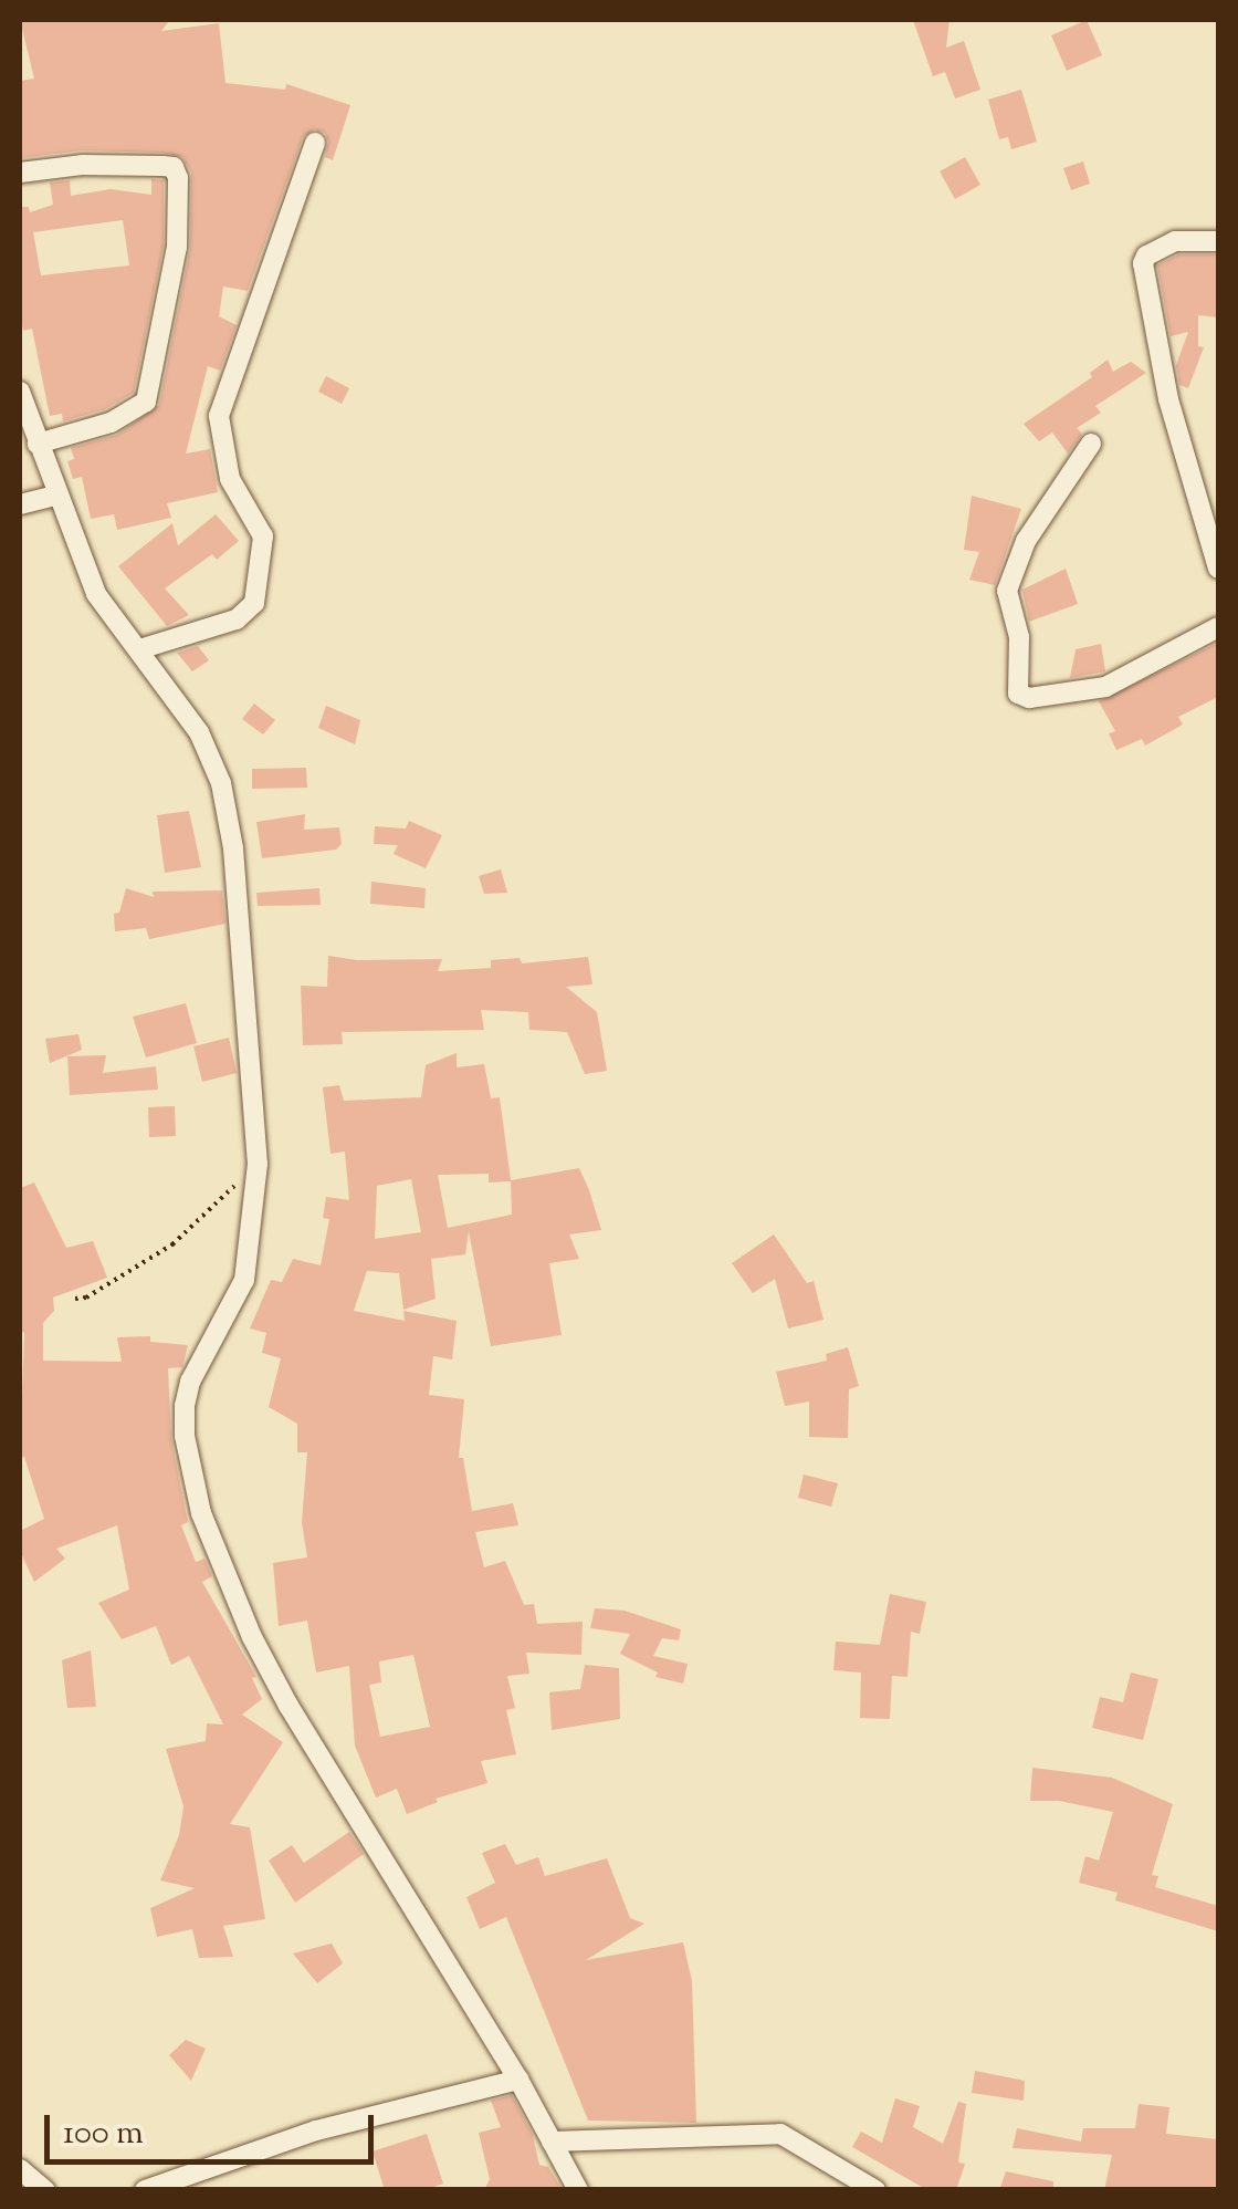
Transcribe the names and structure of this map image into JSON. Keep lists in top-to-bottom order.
{
  "scale_bar": "100 m"
}
